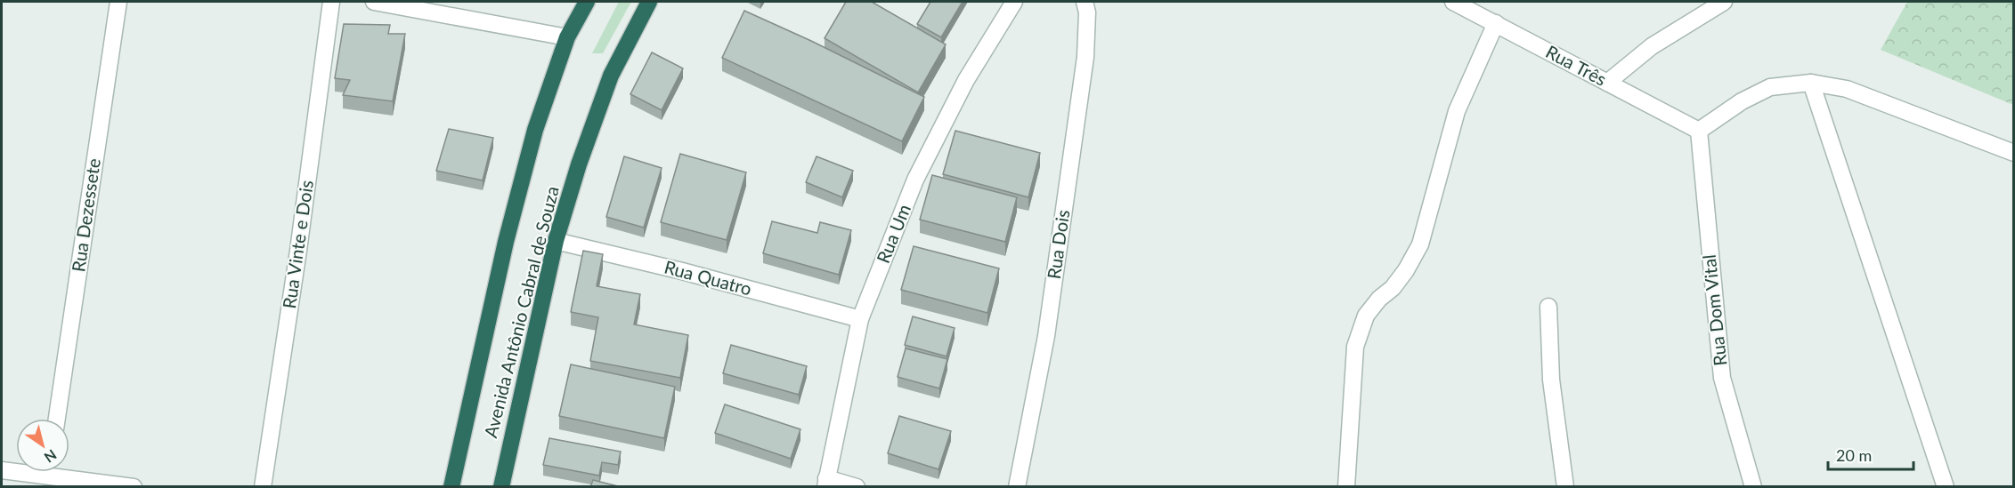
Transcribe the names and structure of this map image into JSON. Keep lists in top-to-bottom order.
{
  "streets": {
    "highway": ["Avenida Antônio Cabral de Souza"],
    "street": [
      "Rua Três",
      "Rua Dezessete",
      "Rua Um",
      "Rua Vinte e Dois",
      "Rua Dois",
      "Rua Quatro",
      "Rua Dom Vital"
    ]
  },
  "crossings": [
    ["Rua Três", "Rua Dom Vital"],
    ["Rua Um", "Rua Quatro"],
    ["Rua Quatro", "Avenida Antônio Cabral de Souza"]
  ],
  "scale_bar": "20 m",
  "north": "bottom right"
}
